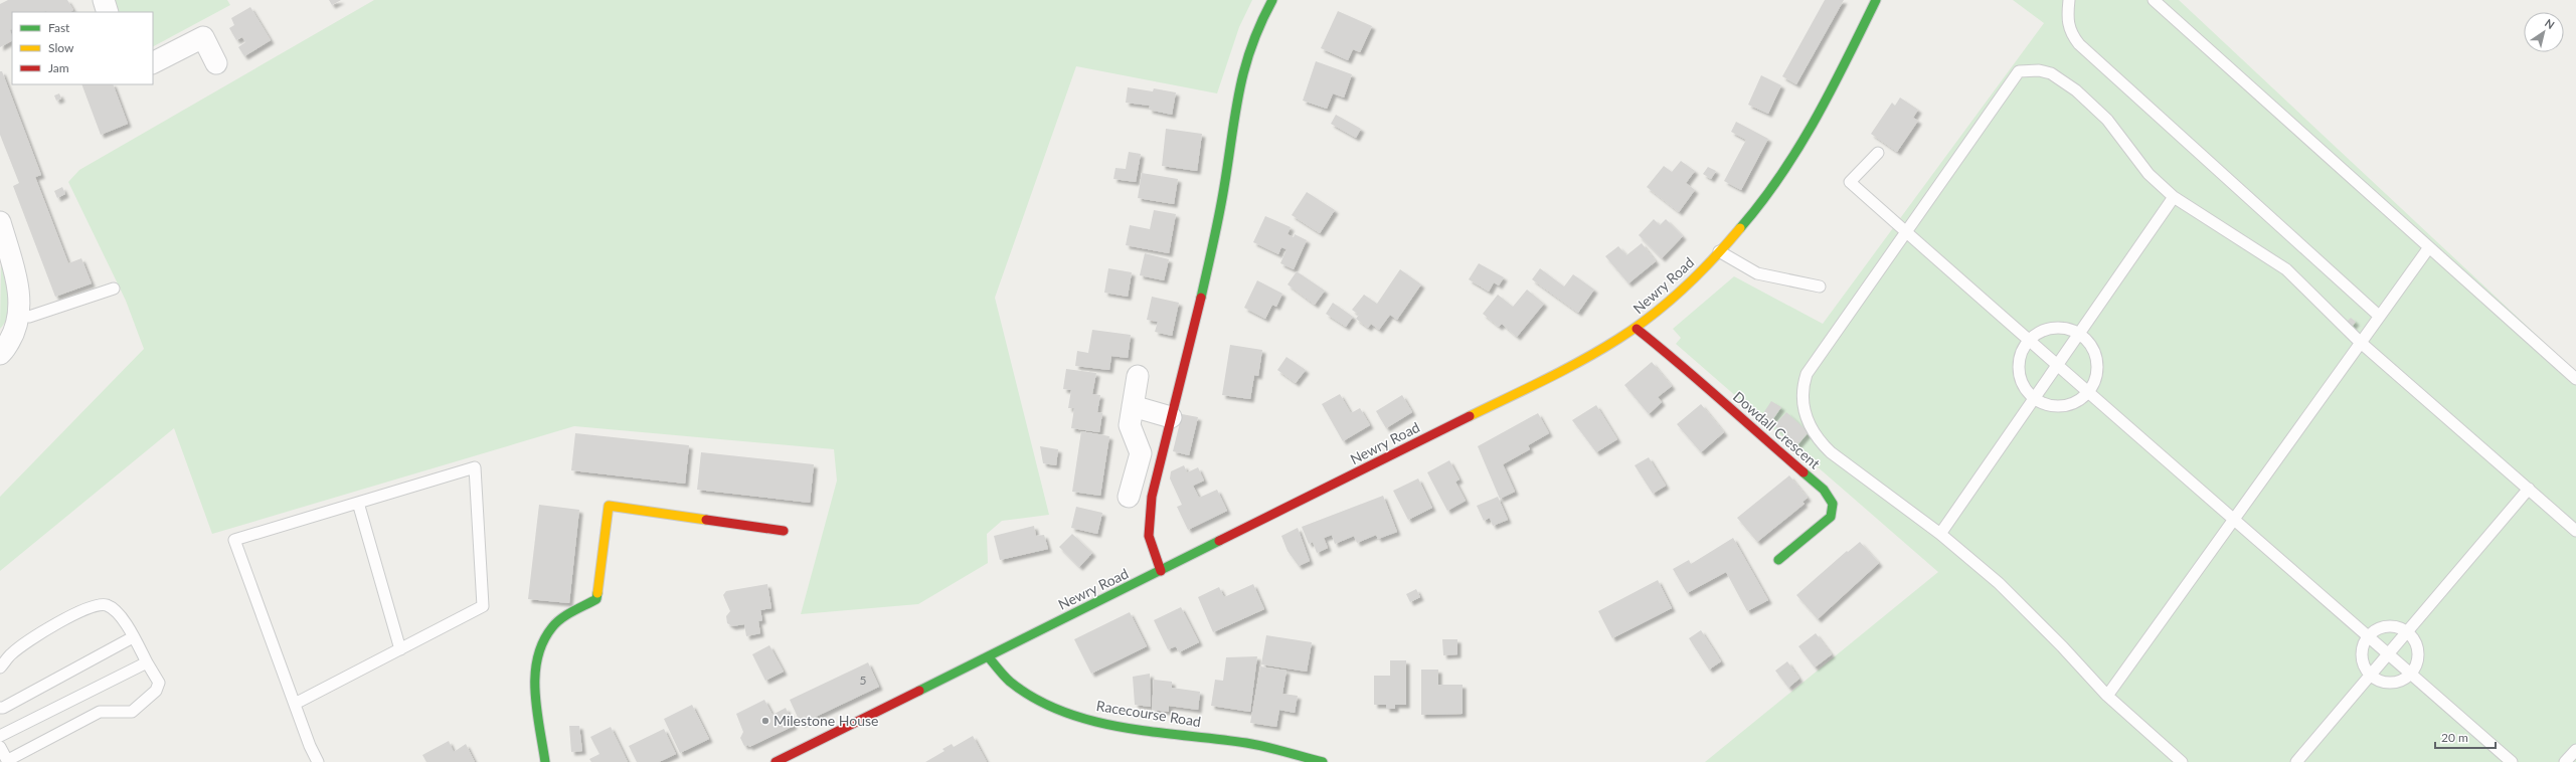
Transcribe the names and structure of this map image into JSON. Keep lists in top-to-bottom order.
{
  "streets": {
    "street": ["Newry Road", "Dowdall Crescent", "Racecourse Road"]
  },
  "crossings": [
    ["Newry Road", "Dowdall Crescent"],
    ["Newry Road", "Racecourse Road"]
  ],
  "places": ["Milestone House"],
  "house_numbers": ["5"],
  "legend": ["Fast", "Slow", "Jam"],
  "scale_bar": "20 m",
  "north": "top right"
}
